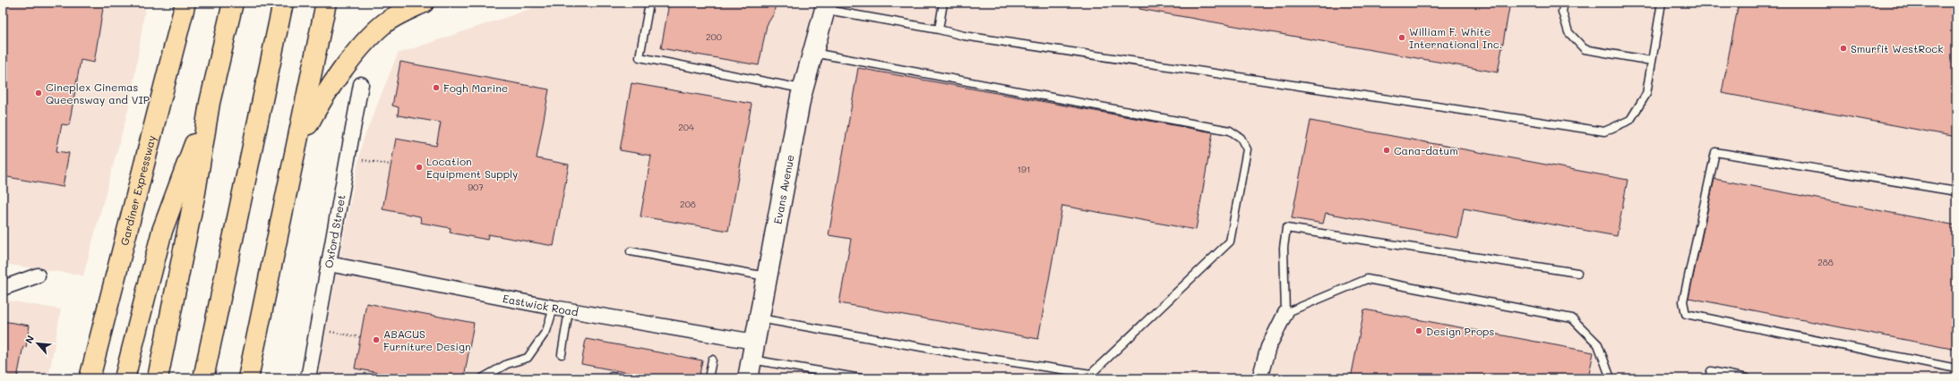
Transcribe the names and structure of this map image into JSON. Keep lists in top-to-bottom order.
{
  "streets": {
    "highway": ["Gardiner Expressway"],
    "main road": ["Evans Avenue"],
    "street": ["Oxford Street", "Eastwick Road"]
  },
  "crossings": [
    ["Evans Avenue", "Eastwick Road"],
    ["Oxford Street", "Eastwick Road"]
  ],
  "places": [
    "William F. White International Inc.",
    "Smurfit WestRock",
    "Fogh Marine",
    "Cineplex Cinemas Queensway and VIP",
    "Cana-datum",
    "Location Equipment Supply",
    "Design Props",
    "ABACUS Furniture Design"
  ],
  "house_numbers": [
    "200",
    "204",
    "191",
    "907",
    "208",
    "288"
  ],
  "north": "top left"
}
